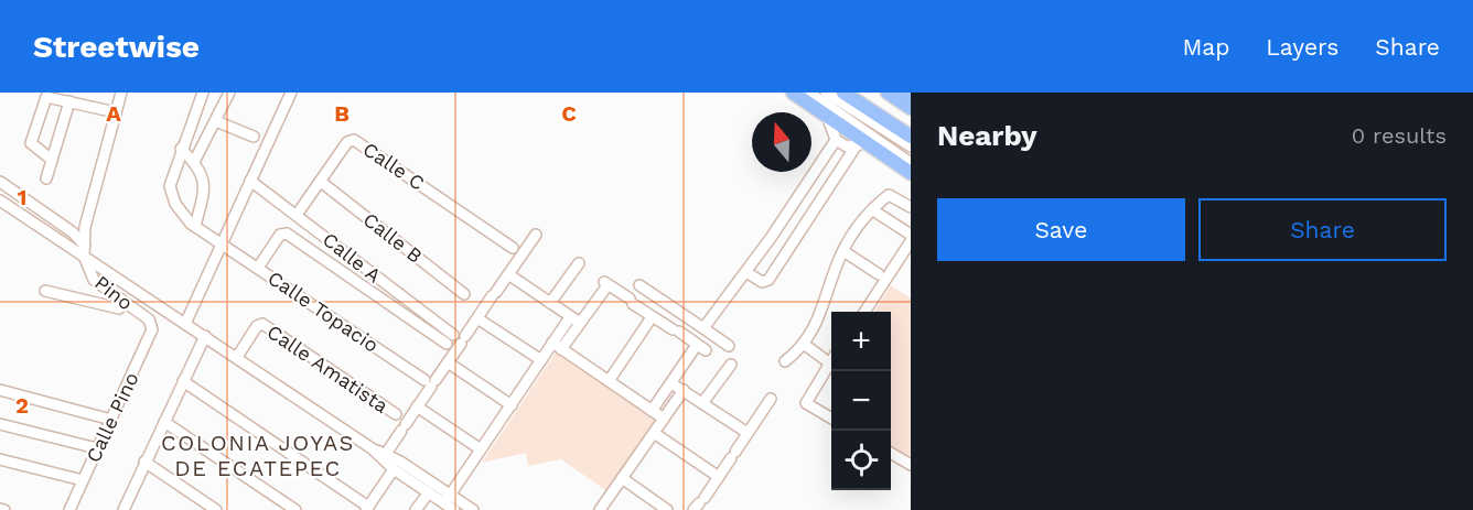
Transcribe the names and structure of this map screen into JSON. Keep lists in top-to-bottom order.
{
  "streets": {
    "street": [
      "Calle C",
      "Calle B",
      "Calle A",
      "Pino",
      "Calle Topacio",
      "Calle Amatista",
      "Calle Pino"
    ]
  },
  "crossings": [
    ["Calle C", "Calle B"],
    ["Calle C", "Calle A"],
    ["Pino", "Calle Pino"]
  ],
  "districts": ["COLONIA JOYAS DE ECATEPEC"],
  "north": "top",
  "page": {
    "header": "Streetwise",
    "nav": ["Map", "Layers", "Share"],
    "heading": ["Nearby", "0 results"],
    "buttons": ["Save", "Share"],
    "map_buttons": ["+", "−"]
  },
  "grid": {
    "columns": ["A", "B", "C"],
    "rows": ["1", "2"]
  }
}
